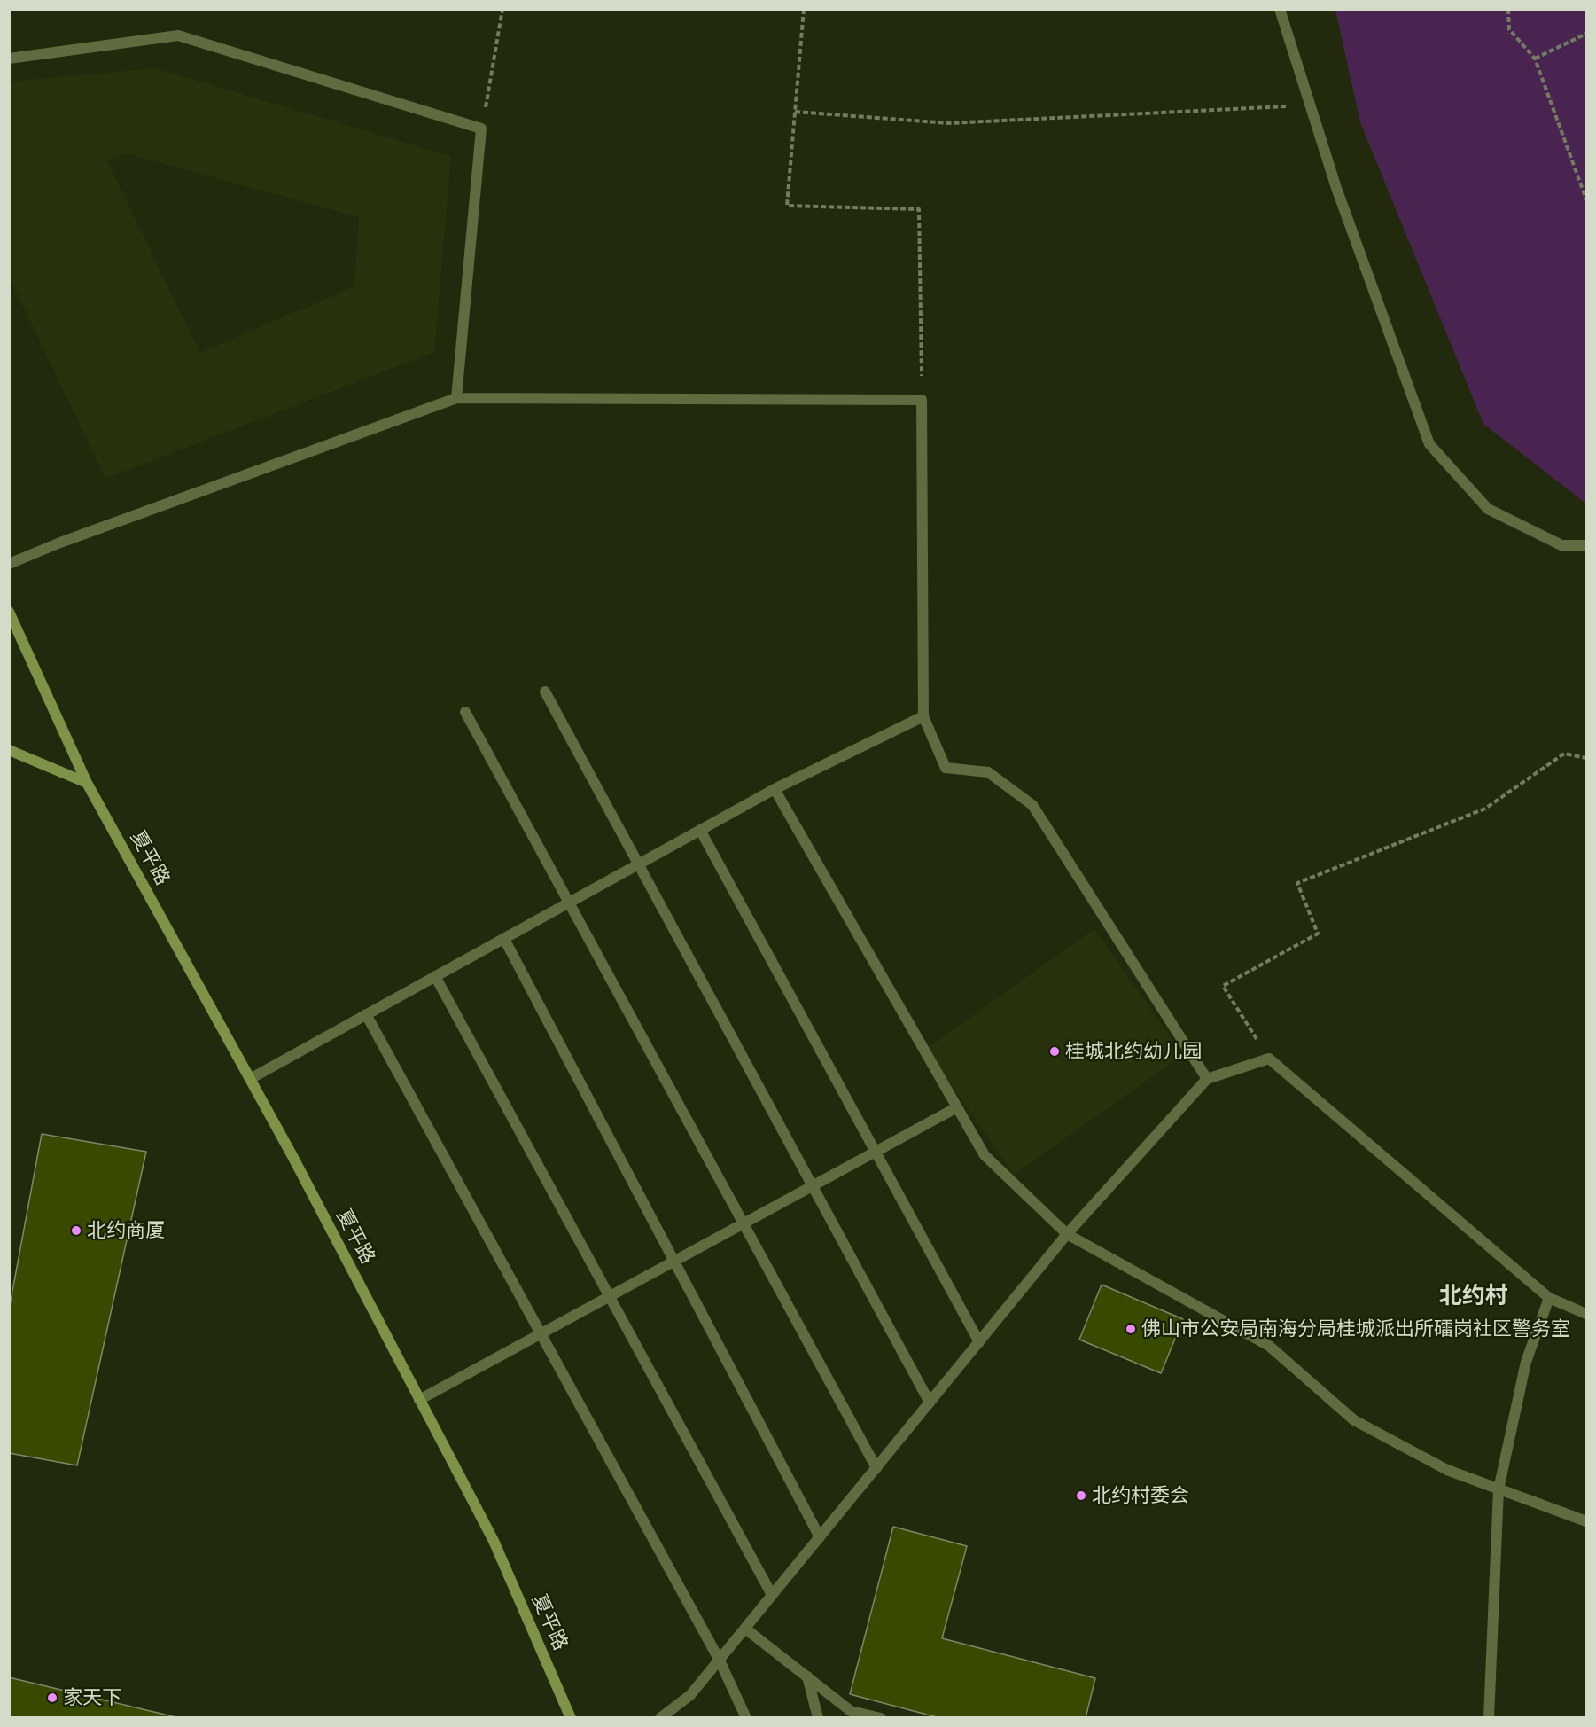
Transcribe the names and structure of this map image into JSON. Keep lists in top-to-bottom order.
{
  "streets": {
    "main road": ["夏平路"]
  },
  "districts": ["北约村"],
  "places": [
    "桂城北约幼儿园",
    "北约商厦",
    "佛山市公安局南海分局桂城派出所礌岗社区警务室",
    "北约村委会",
    "家天下"
  ]
}
